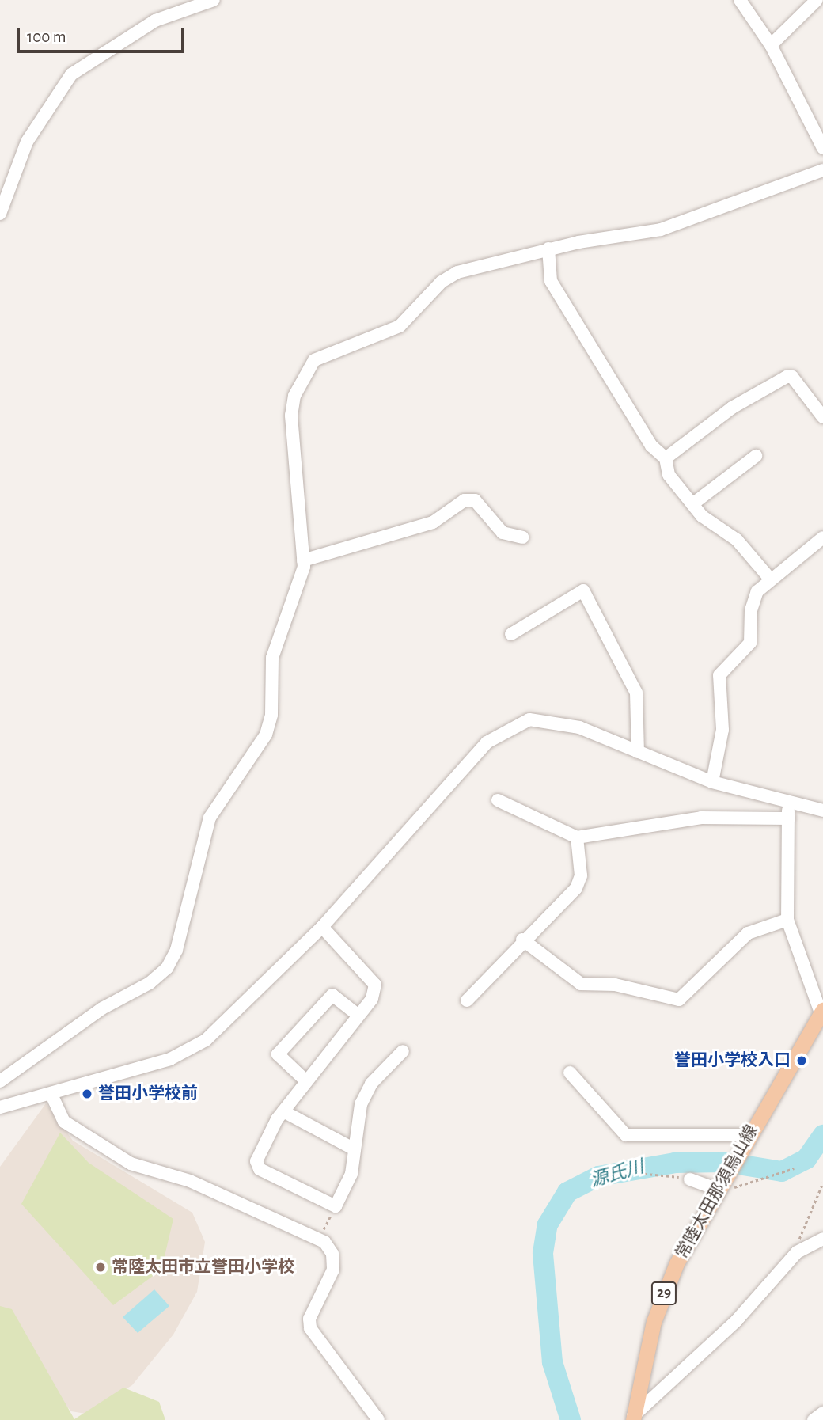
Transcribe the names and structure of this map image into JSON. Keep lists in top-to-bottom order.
{
  "streets": {
    "main road": ["常陸太田那須烏山線", "29"]
  },
  "water": ["源氏川"],
  "places": ["誉田小学校入口", "誉田小学校前", "常陸太田市立誉田小学校"],
  "scale_bar": "100 m"
}
